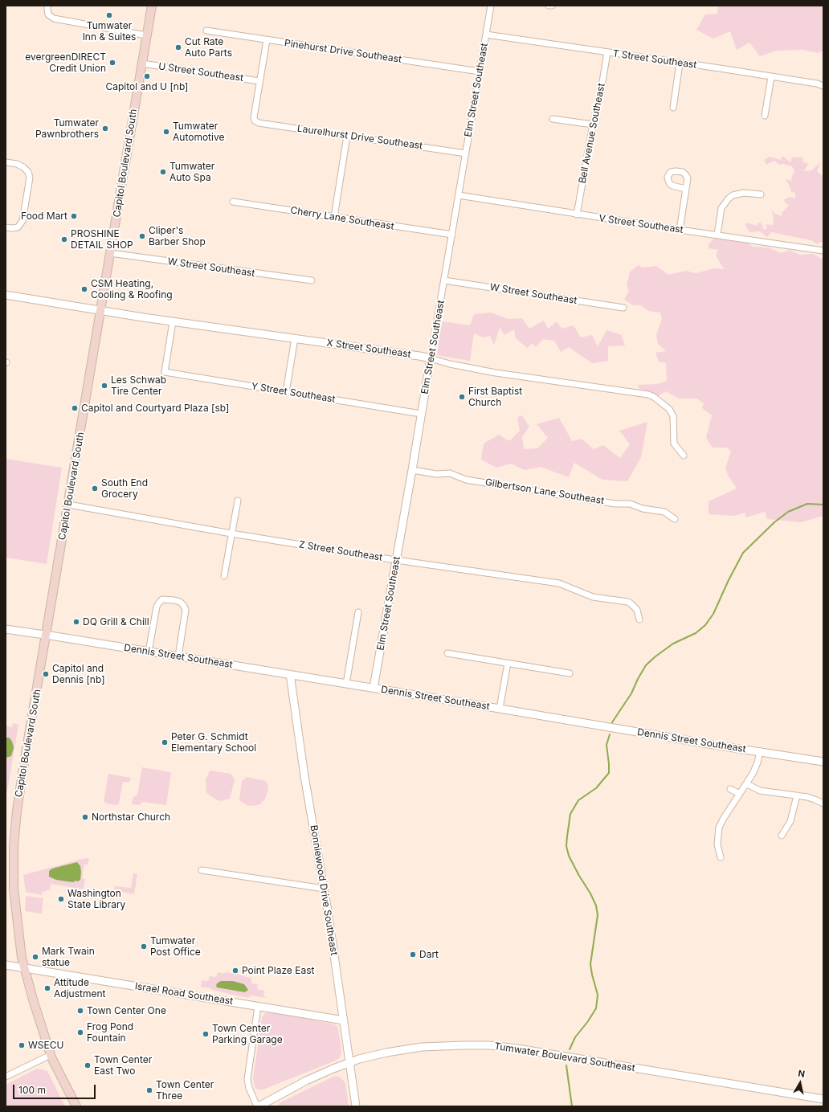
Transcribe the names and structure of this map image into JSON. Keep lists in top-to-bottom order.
{
  "streets": {
    "main road": ["Capitol Boulevard South"],
    "street": [
      "Pinehurst Drive Southeast",
      "T Street Southeast",
      "U Street Southeast",
      "Elm Street Southeast",
      "Bell Avenue Southeast",
      "Laurelhurst Drive Southeast",
      "Cherry Lane Southeast",
      "V Street Southeast",
      "W Street Southeast",
      "X Street Southeast",
      "Y Street Southeast",
      "Gilbertson Lane Southeast",
      "Z Street Southeast",
      "Dennis Street Southeast",
      "Bonniewood Drive Southeast",
      "Israel Road Southeast",
      "Tumwater Boulevard Southeast"
    ]
  },
  "crossings": [
    ["Pinehurst Drive Southeast", "Elm Street Southeast"],
    ["T Street Southeast", "Elm Street Southeast"],
    ["T Street Southeast", "Bell Avenue Southeast"],
    ["U Street Southeast", "Laurelhurst Drive Southeast"],
    ["U Street Southeast", "Capitol Boulevard South"],
    ["Elm Street Southeast", "Laurelhurst Drive Southeast"],
    ["Elm Street Southeast", "Cherry Lane Southeast"],
    ["Elm Street Southeast", "V Street Southeast"],
    ["Elm Street Southeast", "W Street Southeast"],
    ["Elm Street Southeast", "X Street Southeast"],
    ["Elm Street Southeast", "Y Street Southeast"],
    ["Elm Street Southeast", "Gilbertson Lane Southeast"],
    ["Elm Street Southeast", "Z Street Southeast"],
    ["Elm Street Southeast", "Dennis Street Southeast"],
    ["Bell Avenue Southeast", "V Street Southeast"],
    ["Capitol Boulevard South", "W Street Southeast"],
    ["Capitol Boulevard South", "X Street Southeast"],
    ["Capitol Boulevard South", "Z Street Southeast"],
    ["Capitol Boulevard South", "Dennis Street Southeast"],
    ["Capitol Boulevard South", "Israel Road Southeast"],
    ["X Street Southeast", "Y Street Southeast"],
    ["Dennis Street Southeast", "Bonniewood Drive Southeast"],
    ["Bonniewood Drive Southeast", "Israel Road Southeast"],
    ["Bonniewood Drive Southeast", "Tumwater Boulevard Southeast"]
  ],
  "places": [
    "Tumwater Inn & Suites",
    "Cut Rate Auto Parts",
    "evergreenDIRECT Credit Union",
    "Capitol and U [nb]",
    "Tumwater Pawnbrothers",
    "Tumwater Automotive",
    "Tumwater Auto Spa",
    "Food Mart",
    "Cliper's Barber Shop",
    "PROSHINE DETAIL SHOP",
    "CSM Heating, Cooling & Roofing",
    "Les Schwab Tire Center",
    "First Baptist Church",
    "Capitol and Courtyard Plaza [sb]",
    "South End Grocery",
    "DQ Grill & Chill",
    "Capitol and Dennis [nb]",
    "Peter G. Schmidt Elementary School",
    "Northstar Church",
    "Washington State Library",
    "Tumwater Post Office",
    "Dart",
    "Mark Twain statue",
    "Point Plaze East",
    "Attitude Adjustment",
    "Town Center One",
    "Frog Pond Fountain",
    "Town Center Parking Garage",
    "WSECU",
    "Town Center East Two",
    "Town Center Three"
  ],
  "scale_bar": "100 m",
  "north": "top"
}
